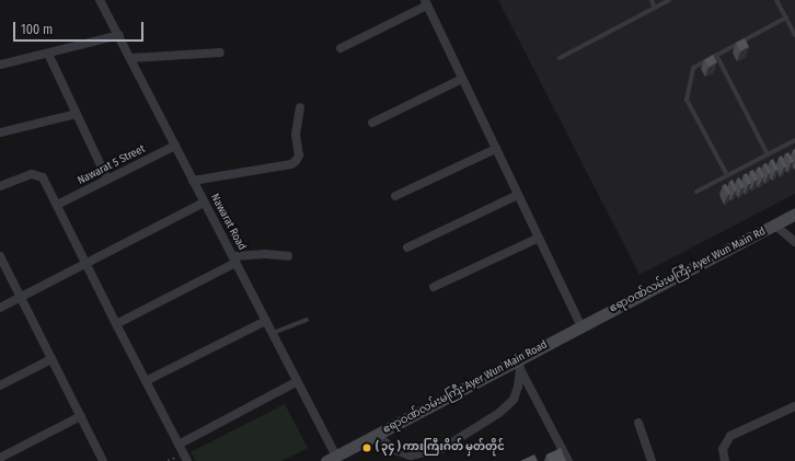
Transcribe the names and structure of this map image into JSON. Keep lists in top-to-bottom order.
{
  "streets": {
    "main road": ["ဧရာဝဏ်လမ်းမကြီး Ayer Wun Main Rd", "ဧရာဝဏ်လမ်းမကြီး Ayer Wun Main Road"],
    "street": ["Nawarat 5 Street", "Nawarat Road"]
  },
  "crossings": [
    ["Nawarat 5 Street", "Nawarat Road"],
    ["Nawarat Road", "ဧရာဝဏ်လမ်းမကြီး Ayer Wun Main Road"],
    ["ဧရာဝဏ်လမ်းမကြီး Ayer Wun Main Rd", "ဧရာဝဏ်လမ်းမကြီး Ayer Wun Main Road"]
  ],
  "places": ["( ၃၄ ) ကားကြီးဂိတ် မှတ်တိုင်"],
  "scale_bar": "100 m"
}
